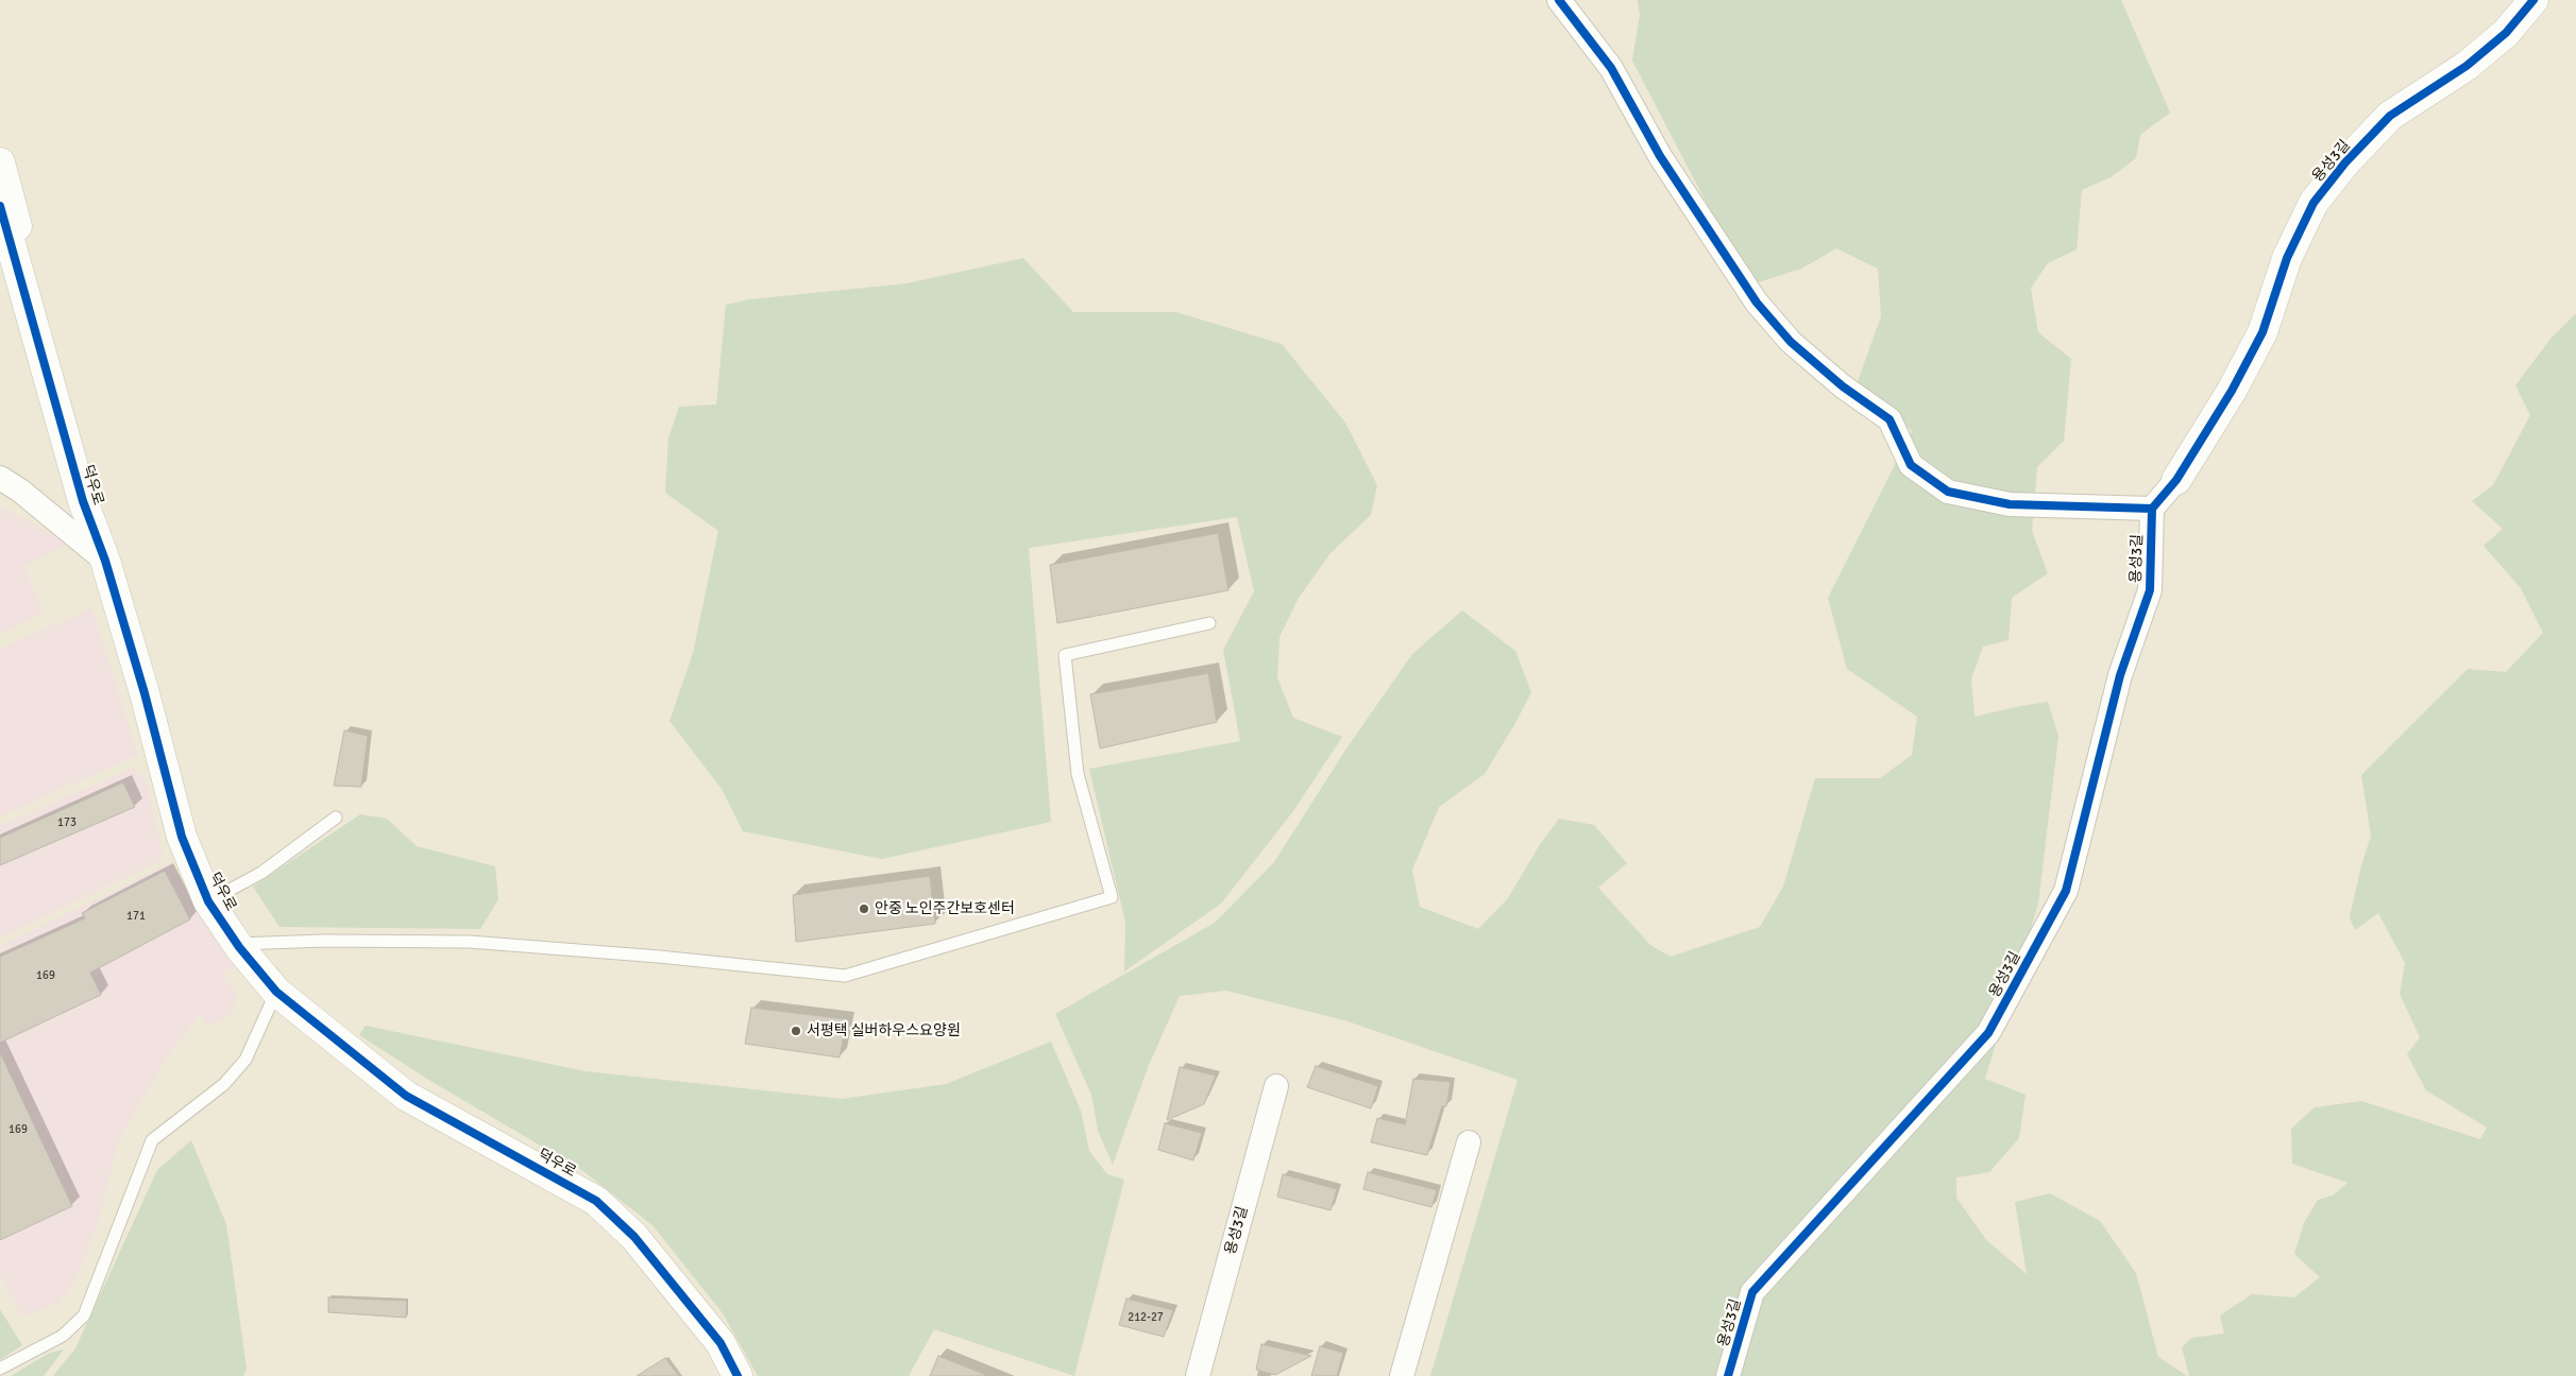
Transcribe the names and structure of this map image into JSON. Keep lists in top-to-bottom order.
{
  "streets": {
    "street": ["용성3길", "덕우로"]
  },
  "places": ["안중 노인주간보호센터", "서평택 실버하우스요양원"],
  "house_numbers": [
    "173",
    "171",
    "169",
    "169",
    "212-27"
  ]
}
